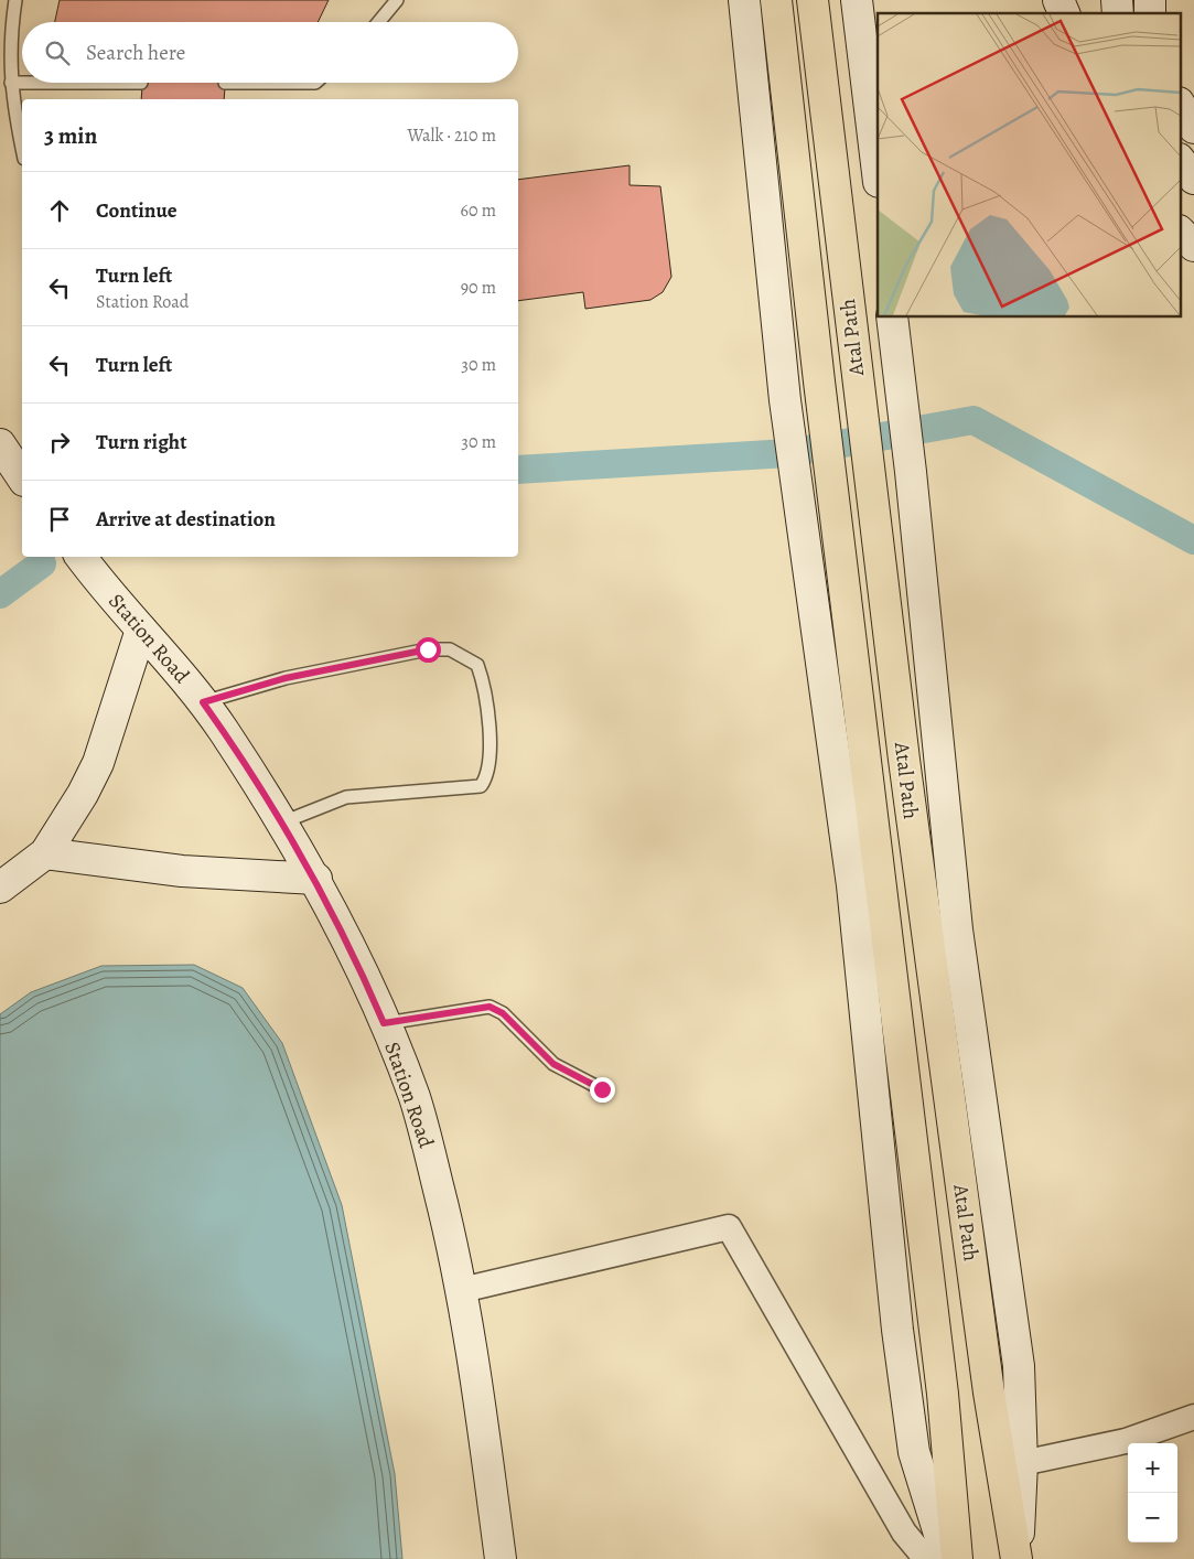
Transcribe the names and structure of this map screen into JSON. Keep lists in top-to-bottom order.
{
  "streets": {
    "main road": ["Atal Path", "Station Road"]
  },
  "page": {
    "search": "Search here",
    "heading": ["3 min", "Walk · 210 m"],
    "list": [
      ["Continue", "60 m"],
      ["Turn left", "Station Road", "90 m"],
      ["Turn left", "30 m"],
      ["Turn right", "30 m"],
      "Arrive at destination"
    ],
    "map_buttons": ["+", "−"]
  }
}
